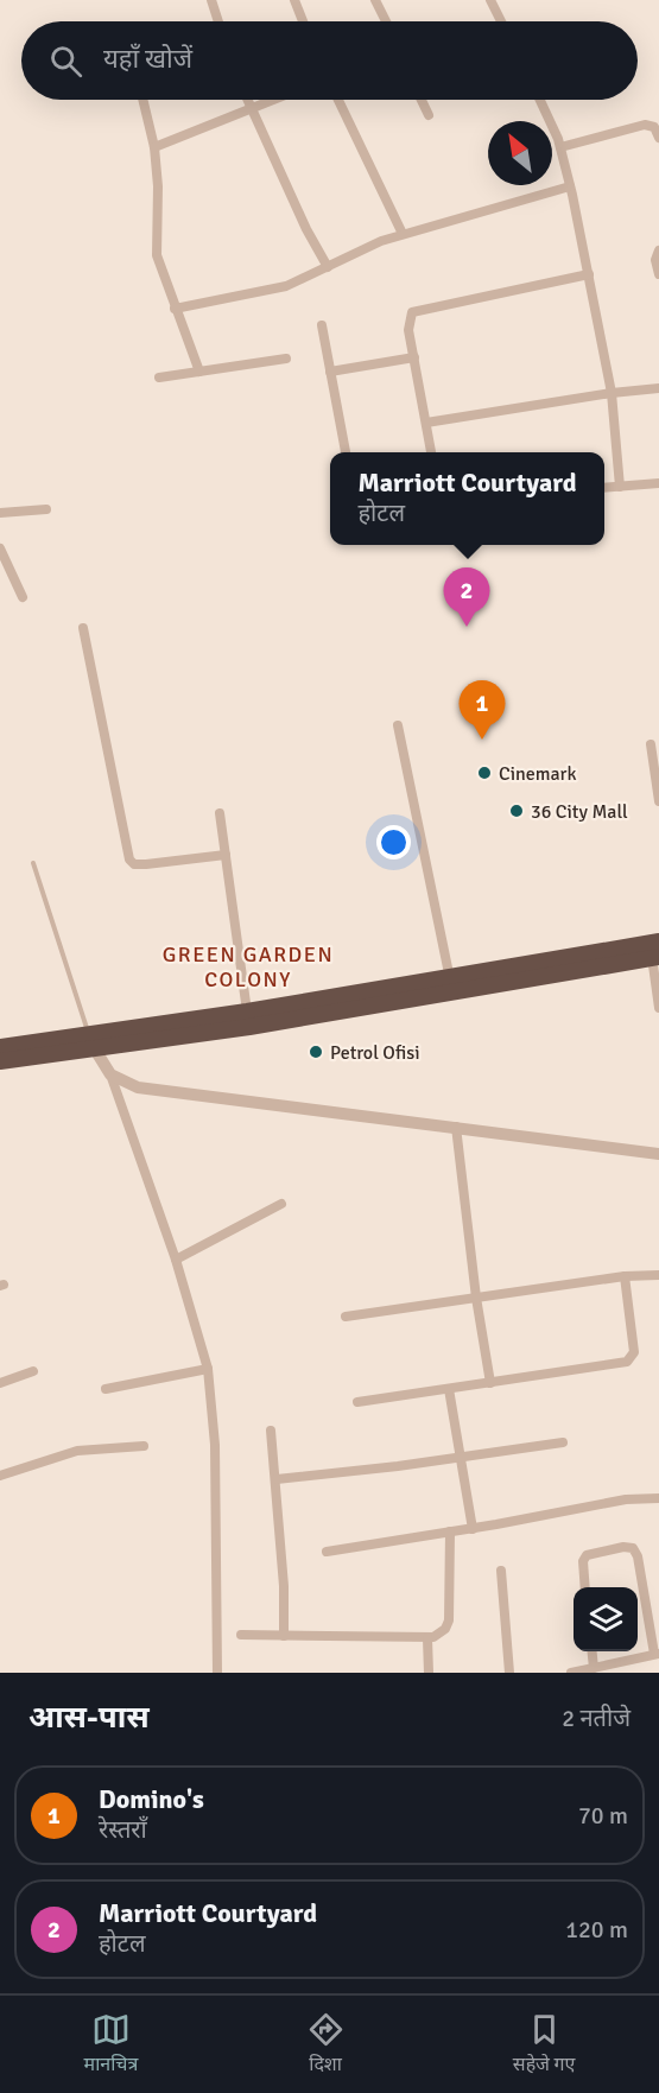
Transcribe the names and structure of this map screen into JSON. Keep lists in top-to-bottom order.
{
  "districts": ["GREEN GARDEN COLONY"],
  "places": ["Cinemark", "36 City Mall", "Petrol Ofisi"],
  "north": "top left",
  "page": {
    "search": "यहाँ खोजें",
    "popup": ["Marriott Courtyard", "होटल"],
    "pins": ["2", "1"],
    "heading": ["आस-पास", "2 नतीजे"],
    "list": [
      {
        "mark": "1",
        "name": "Domino's",
        "note": "रेस्तराँ",
        "value": "70 m"
      },
      {
        "mark": "2",
        "name": "Marriott Courtyard",
        "note": "होटल",
        "value": "120 m"
      }
    ],
    "nav": ["मानचित्र", "दिशा", "सहेजे गए"]
  }
}
